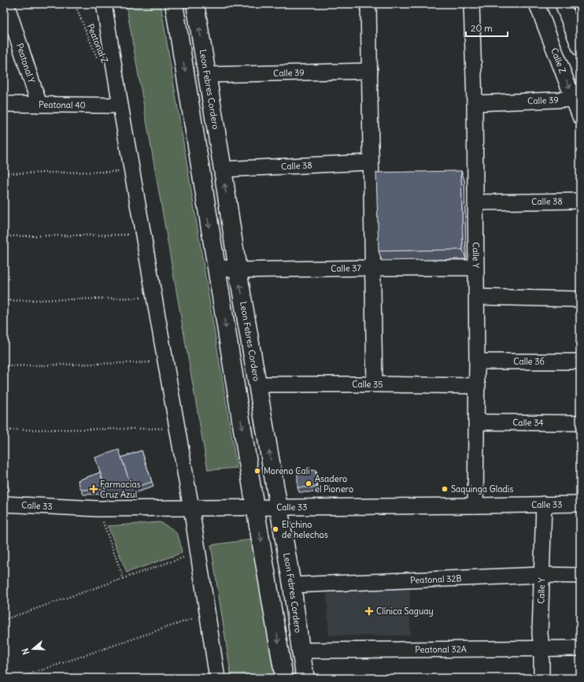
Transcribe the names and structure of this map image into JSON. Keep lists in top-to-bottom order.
{
  "streets": {
    "street": [
      "Calle Z",
      "Peatonal Y",
      "Calle 39",
      "Leon Febres Cordero",
      "Peatonal 40",
      "Calle 38",
      "Calle Y",
      "Calle 37",
      "Calle 36",
      "Calle 35",
      "Calle 34",
      "Calle 33",
      "Peatonal 32B",
      "Peatonal 32A"
    ],
    "path": ["Peatonal Z"]
  },
  "crossings": [
    ["Calle Z", "Calle 39"],
    ["Peatonal Y", "Peatonal 40"],
    ["Calle 39", "Leon Febres Cordero"],
    ["Calle 39", "Calle Y"],
    ["Leon Febres Cordero", "Calle 38"],
    ["Leon Febres Cordero", "Calle 37"],
    ["Leon Febres Cordero", "Calle 35"],
    ["Leon Febres Cordero", "Calle 33"],
    ["Leon Febres Cordero", "Peatonal 32B"],
    ["Leon Febres Cordero", "Peatonal 32A"],
    ["Calle 38", "Calle Y"],
    ["Calle Y", "Calle 37"],
    ["Calle Y", "Calle 36"],
    ["Calle Y", "Calle 35"],
    ["Calle Y", "Calle 34"],
    ["Calle Y", "Calle 33"],
    ["Calle Y", "Peatonal 32B"],
    ["Calle Y", "Peatonal 32A"]
  ],
  "places": {
    "other": [
      "Moreno Cali",
      "Asadero el Pionero",
      "Saquinga Gladis",
      "El chino de helechos"
    ],
    "health": ["Farmacias Cruz Azul", "Clínica Saguay"]
  },
  "scale_bar": "20 m",
  "north": "left"
}
